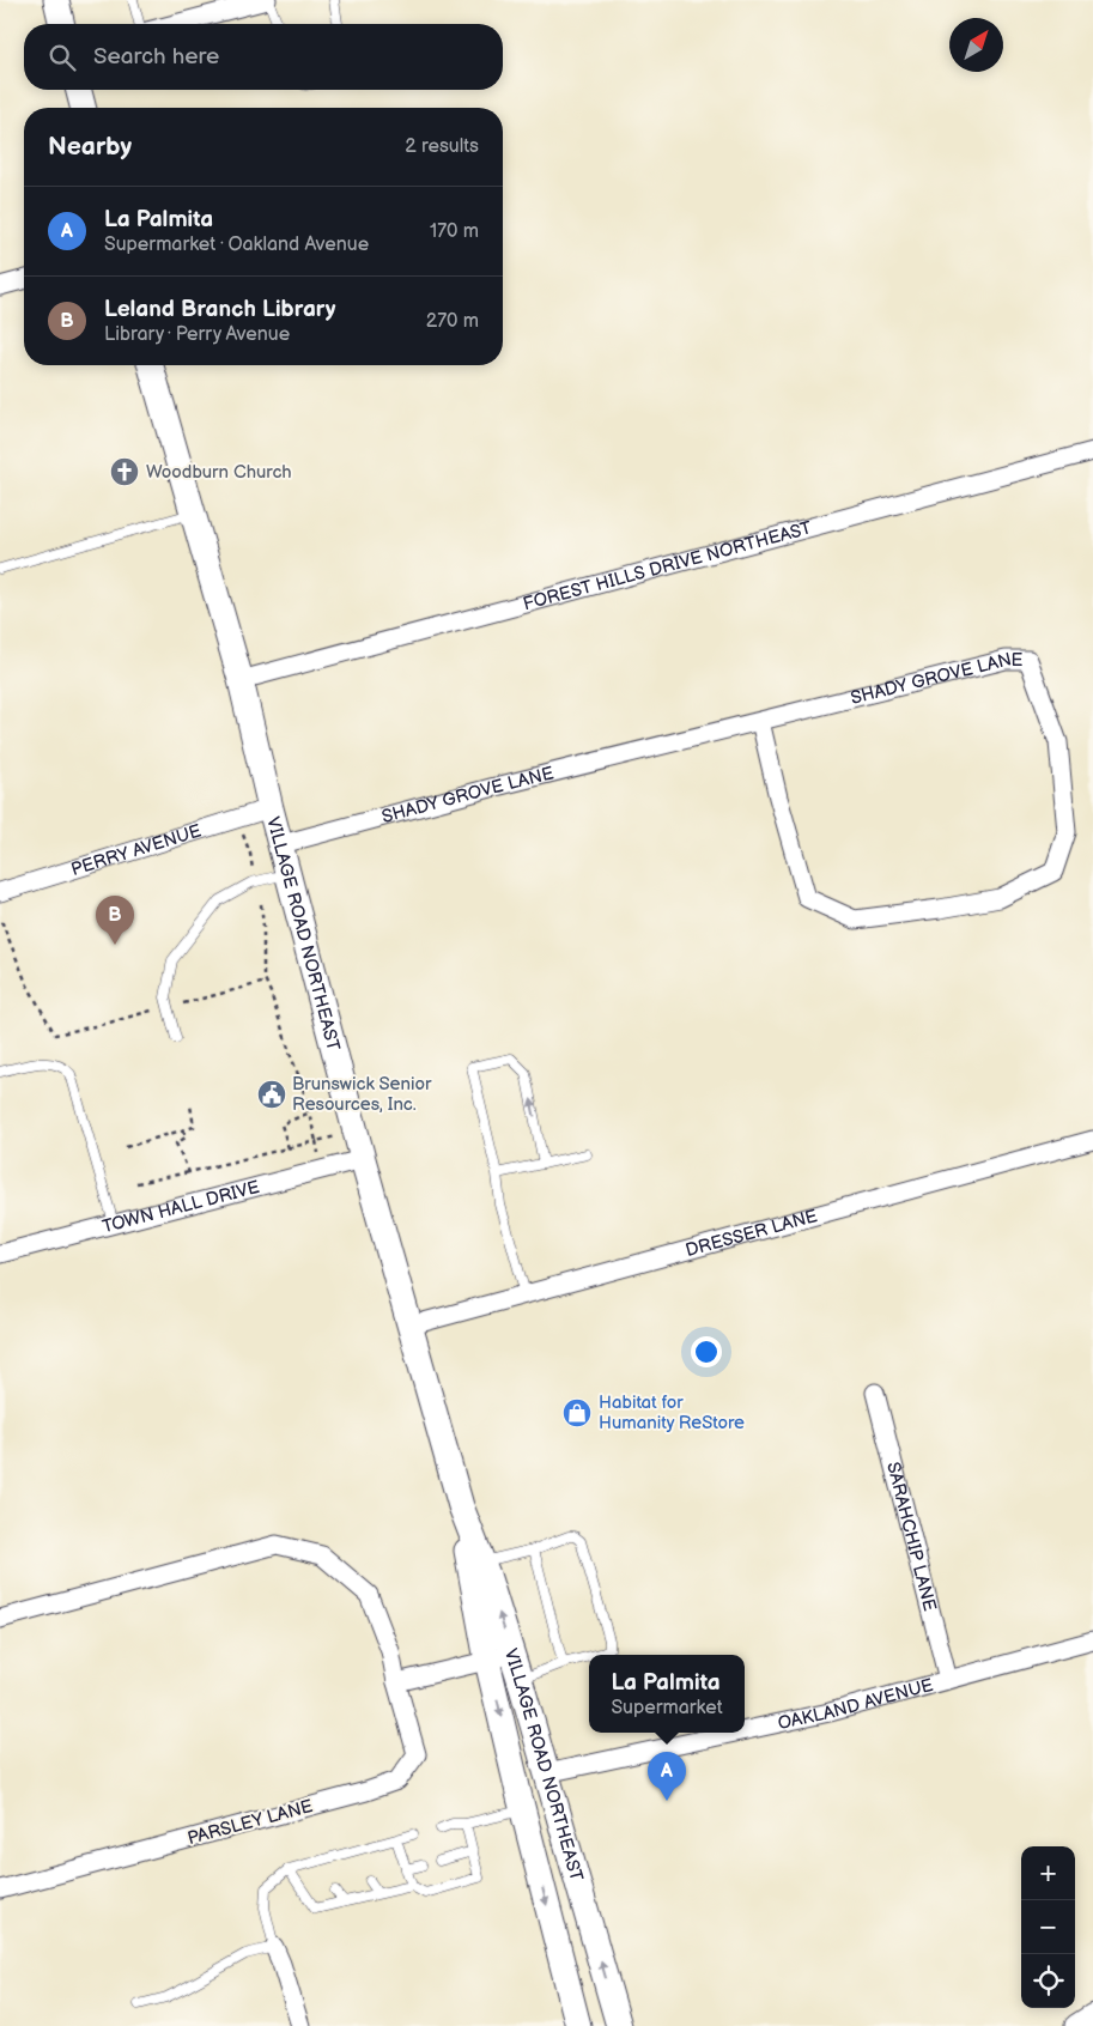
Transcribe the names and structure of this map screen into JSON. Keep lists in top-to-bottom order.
{
  "streets": {
    "main road": ["VILLAGE ROAD NORTHEAST"],
    "street": [
      "FOREST HILLS DRIVE NORTHEAST",
      "SHADY GROVE LANE",
      "PERRY AVENUE",
      "TOWN HALL DRIVE",
      "DRESSER LANE",
      "SARAHCHIP LANE",
      "OAKLAND AVENUE",
      "PARSLEY LANE"
    ]
  },
  "crossings": [
    ["FOREST HILLS DRIVE NORTHEAST", "VILLAGE ROAD NORTHEAST"],
    ["SHADY GROVE LANE", "VILLAGE ROAD NORTHEAST"],
    ["PERRY AVENUE", "VILLAGE ROAD NORTHEAST"],
    ["VILLAGE ROAD NORTHEAST", "TOWN HALL DRIVE"],
    ["VILLAGE ROAD NORTHEAST", "DRESSER LANE"],
    ["VILLAGE ROAD NORTHEAST", "OAKLAND AVENUE"],
    ["SARAHCHIP LANE", "OAKLAND AVENUE"]
  ],
  "places": {
    "church": ["Woodburn Church"],
    "public building": ["Brunswick Senior Resources, Inc."],
    "shop": ["Habitat for Humanity ReStore"]
  },
  "north": "top right",
  "page": {
    "search": "Search here",
    "heading": ["Nearby", "2 results"],
    "list": [
      {
        "mark": "A",
        "name": "La Palmita",
        "note": "Supermarket · Oakland Avenue",
        "value": "170 m"
      },
      {
        "mark": "B",
        "name": "Leland Branch Library",
        "note": "Library · Perry Avenue",
        "value": "270 m"
      }
    ],
    "pins": ["B", "A"],
    "popup": ["La Palmita", "Supermarket"],
    "map_buttons": ["+", "−"]
  }
}
